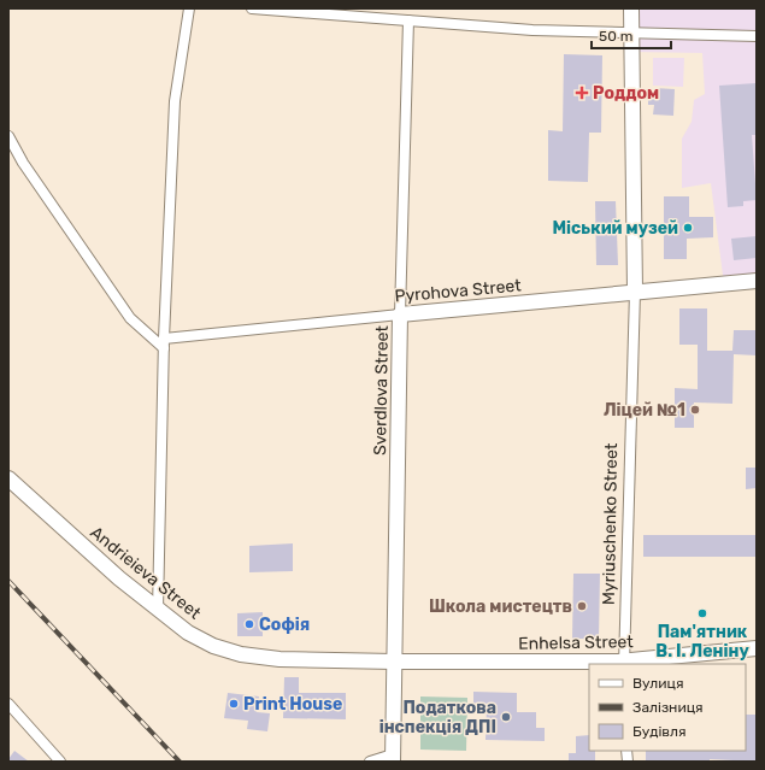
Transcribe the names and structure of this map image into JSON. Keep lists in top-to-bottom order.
{
  "streets": {
    "street": [
      "Pyrohova Street",
      "Sverdlova Street",
      "Myriuschenko Street",
      "Andrieieva Street",
      "Enhelsa Street"
    ]
  },
  "crossings": [
    ["Pyrohova Street", "Sverdlova Street"],
    ["Pyrohova Street", "Myriuschenko Street"],
    ["Sverdlova Street", "Andrieieva Street"],
    ["Sverdlova Street", "Enhelsa Street"],
    ["Myriuschenko Street", "Enhelsa Street"],
    ["Andrieieva Street", "Enhelsa Street"]
  ],
  "places": {
    "health": ["Роддом"],
    "other": [
      "Міський музей",
      "Ліцей №1",
      "Школа мистецтв",
      "Пам'ятник В. І. Леніну",
      "Софія",
      "Print House",
      "Податкова інспекція ДПІ"
    ]
  },
  "legend": ["Вулиця", "Залізниця", "Будівля"],
  "scale_bar": "50 m"
}
